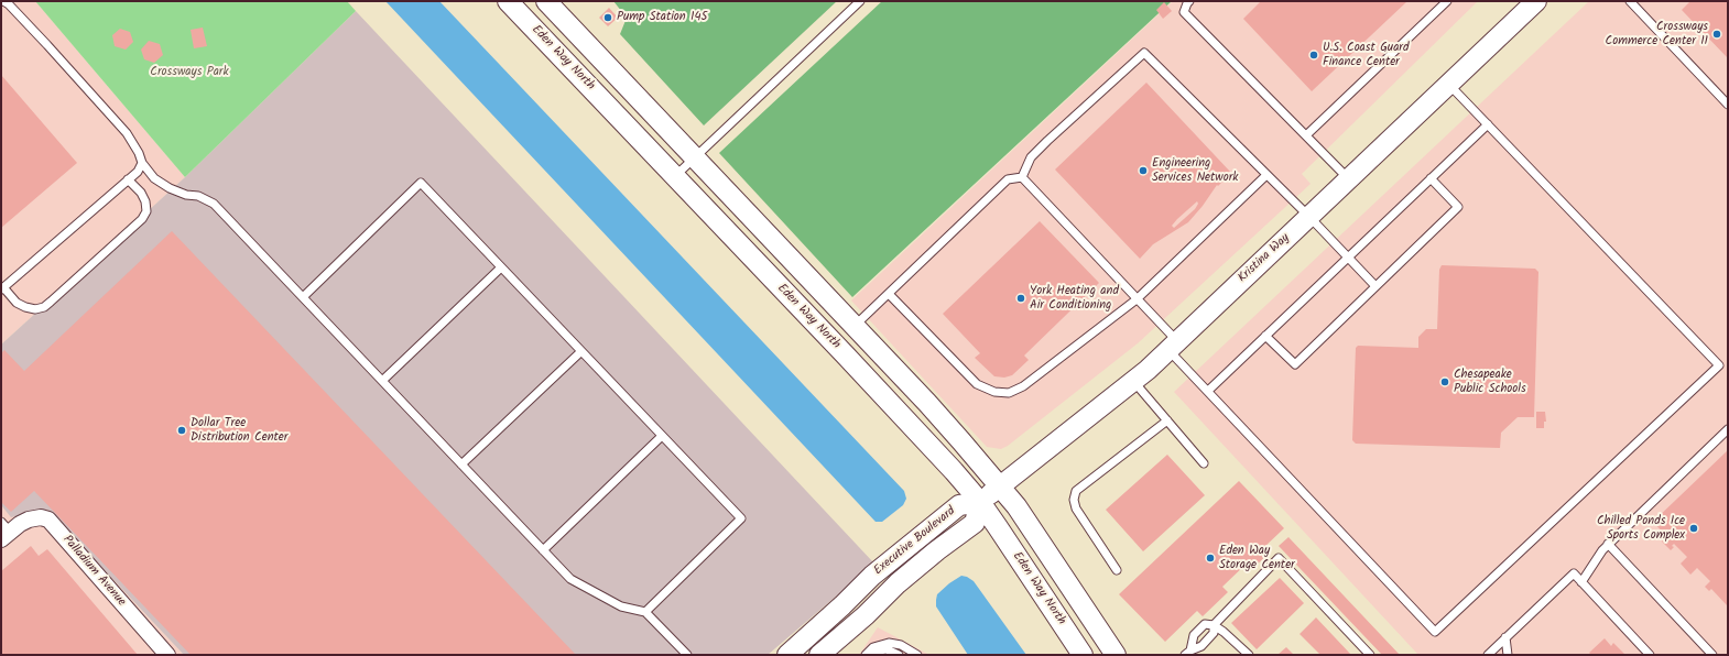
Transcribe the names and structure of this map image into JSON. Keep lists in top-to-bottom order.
{
  "streets": {
    "street": [
      "Eden Way North",
      "Kristina Way",
      "Executive Boulevard",
      "Palladium Avenue"
    ]
  },
  "crossings": [
    ["Eden Way North", "Kristina Way"],
    ["Eden Way North", "Executive Boulevard"],
    ["Kristina Way", "Executive Boulevard"]
  ],
  "parks": ["Crossways Park"],
  "places": [
    "Pump Station 145",
    "Crossways Commerce Center II",
    "U.S. Coast Guard Finance Center",
    "Engineering Services Network",
    "York Heating and Air Conditioning",
    "Chesapeake Public Schools",
    "Dollar Tree Distribution Center",
    "Chilled Ponds Ice Sports Complex",
    "Eden Way Storage Center"
  ]
}
